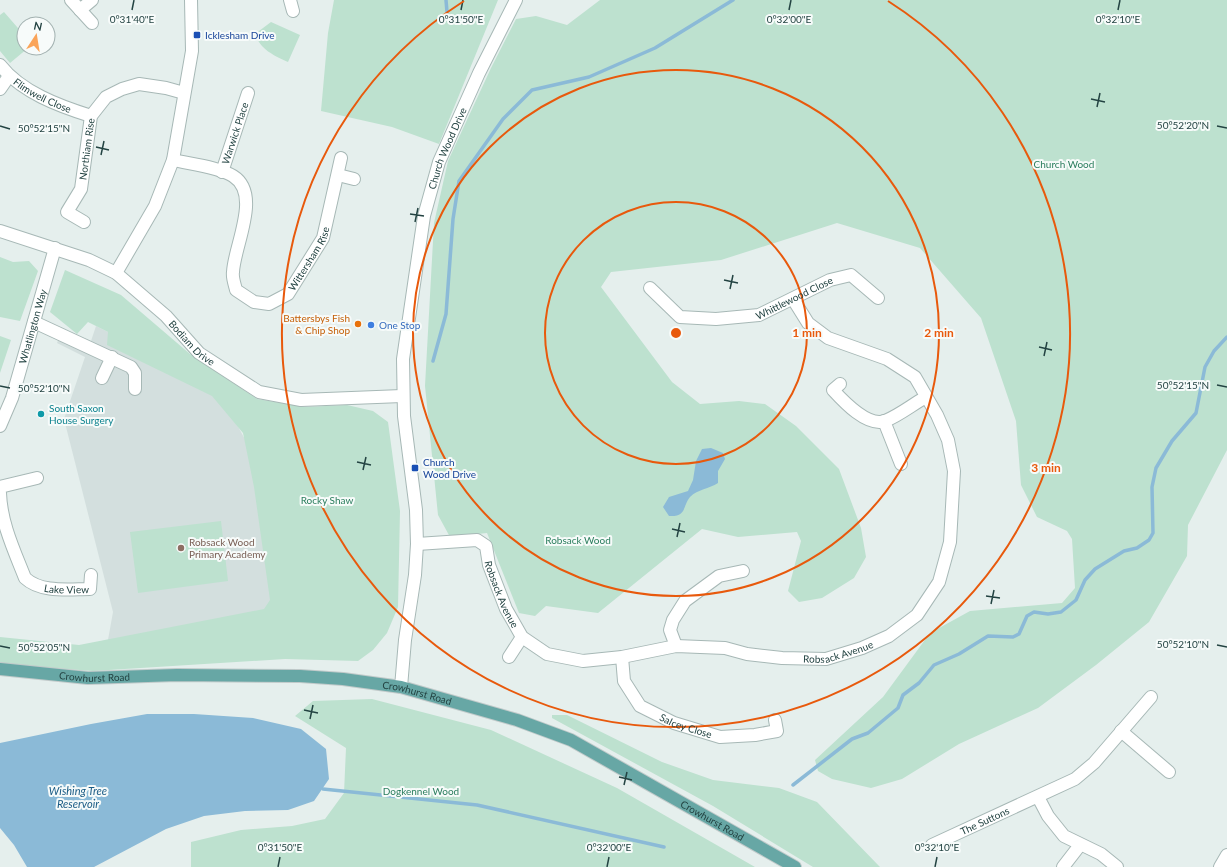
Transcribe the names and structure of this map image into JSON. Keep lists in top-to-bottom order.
{
  "streets": {
    "main road": ["Crowhurst Road"],
    "street": [
      "Flimwell Close",
      "Warwick Place",
      "Church Wood Drive",
      "Northiam Rise",
      "Wittersham Rise",
      "Whittlewood Close",
      "Whatlington Way",
      "Bodiam Drive",
      "Lake View",
      "Robsack Avenue",
      "Salcey Close",
      "The Suttons"
    ]
  },
  "crossings": [
    ["Flimwell Close", "Northiam Rise"],
    ["Warwick Place", "Wittersham Rise"],
    ["Church Wood Drive", "Bodiam Drive"],
    ["Church Wood Drive", "Robsack Avenue"],
    ["Church Wood Drive", "Crowhurst Road"],
    ["Whittlewood Close", "Robsack Avenue"],
    ["Whatlington Way", "Bodiam Drive"],
    ["Robsack Avenue", "Salcey Close"]
  ],
  "water": ["Wishing Tree Reservoir"],
  "parks": [
    "Church Wood",
    "Rocky Shaw",
    "Robsack Wood",
    "Dogkennel Wood"
  ],
  "places": {
    "transit": ["Icklesham Drive", "Church Wood Drive"],
    "other": [
      "Battersbys Fish & Chip Shop",
      "One Stop",
      "South Saxon House Surgery",
      "Robsack Wood Primary Academy"
    ]
  },
  "north": "top",
  "coordinates": [
    "0°31'40\"E",
    "0°31'50\"E",
    "0°32'00\"E",
    "0°32'10\"E",
    "50°52'20\"N",
    "50°52'15\"N",
    "50°52'10\"N",
    "50°52'05\"N"
  ],
  "rings": ["1 min", "2 min", "3 min"]
}
